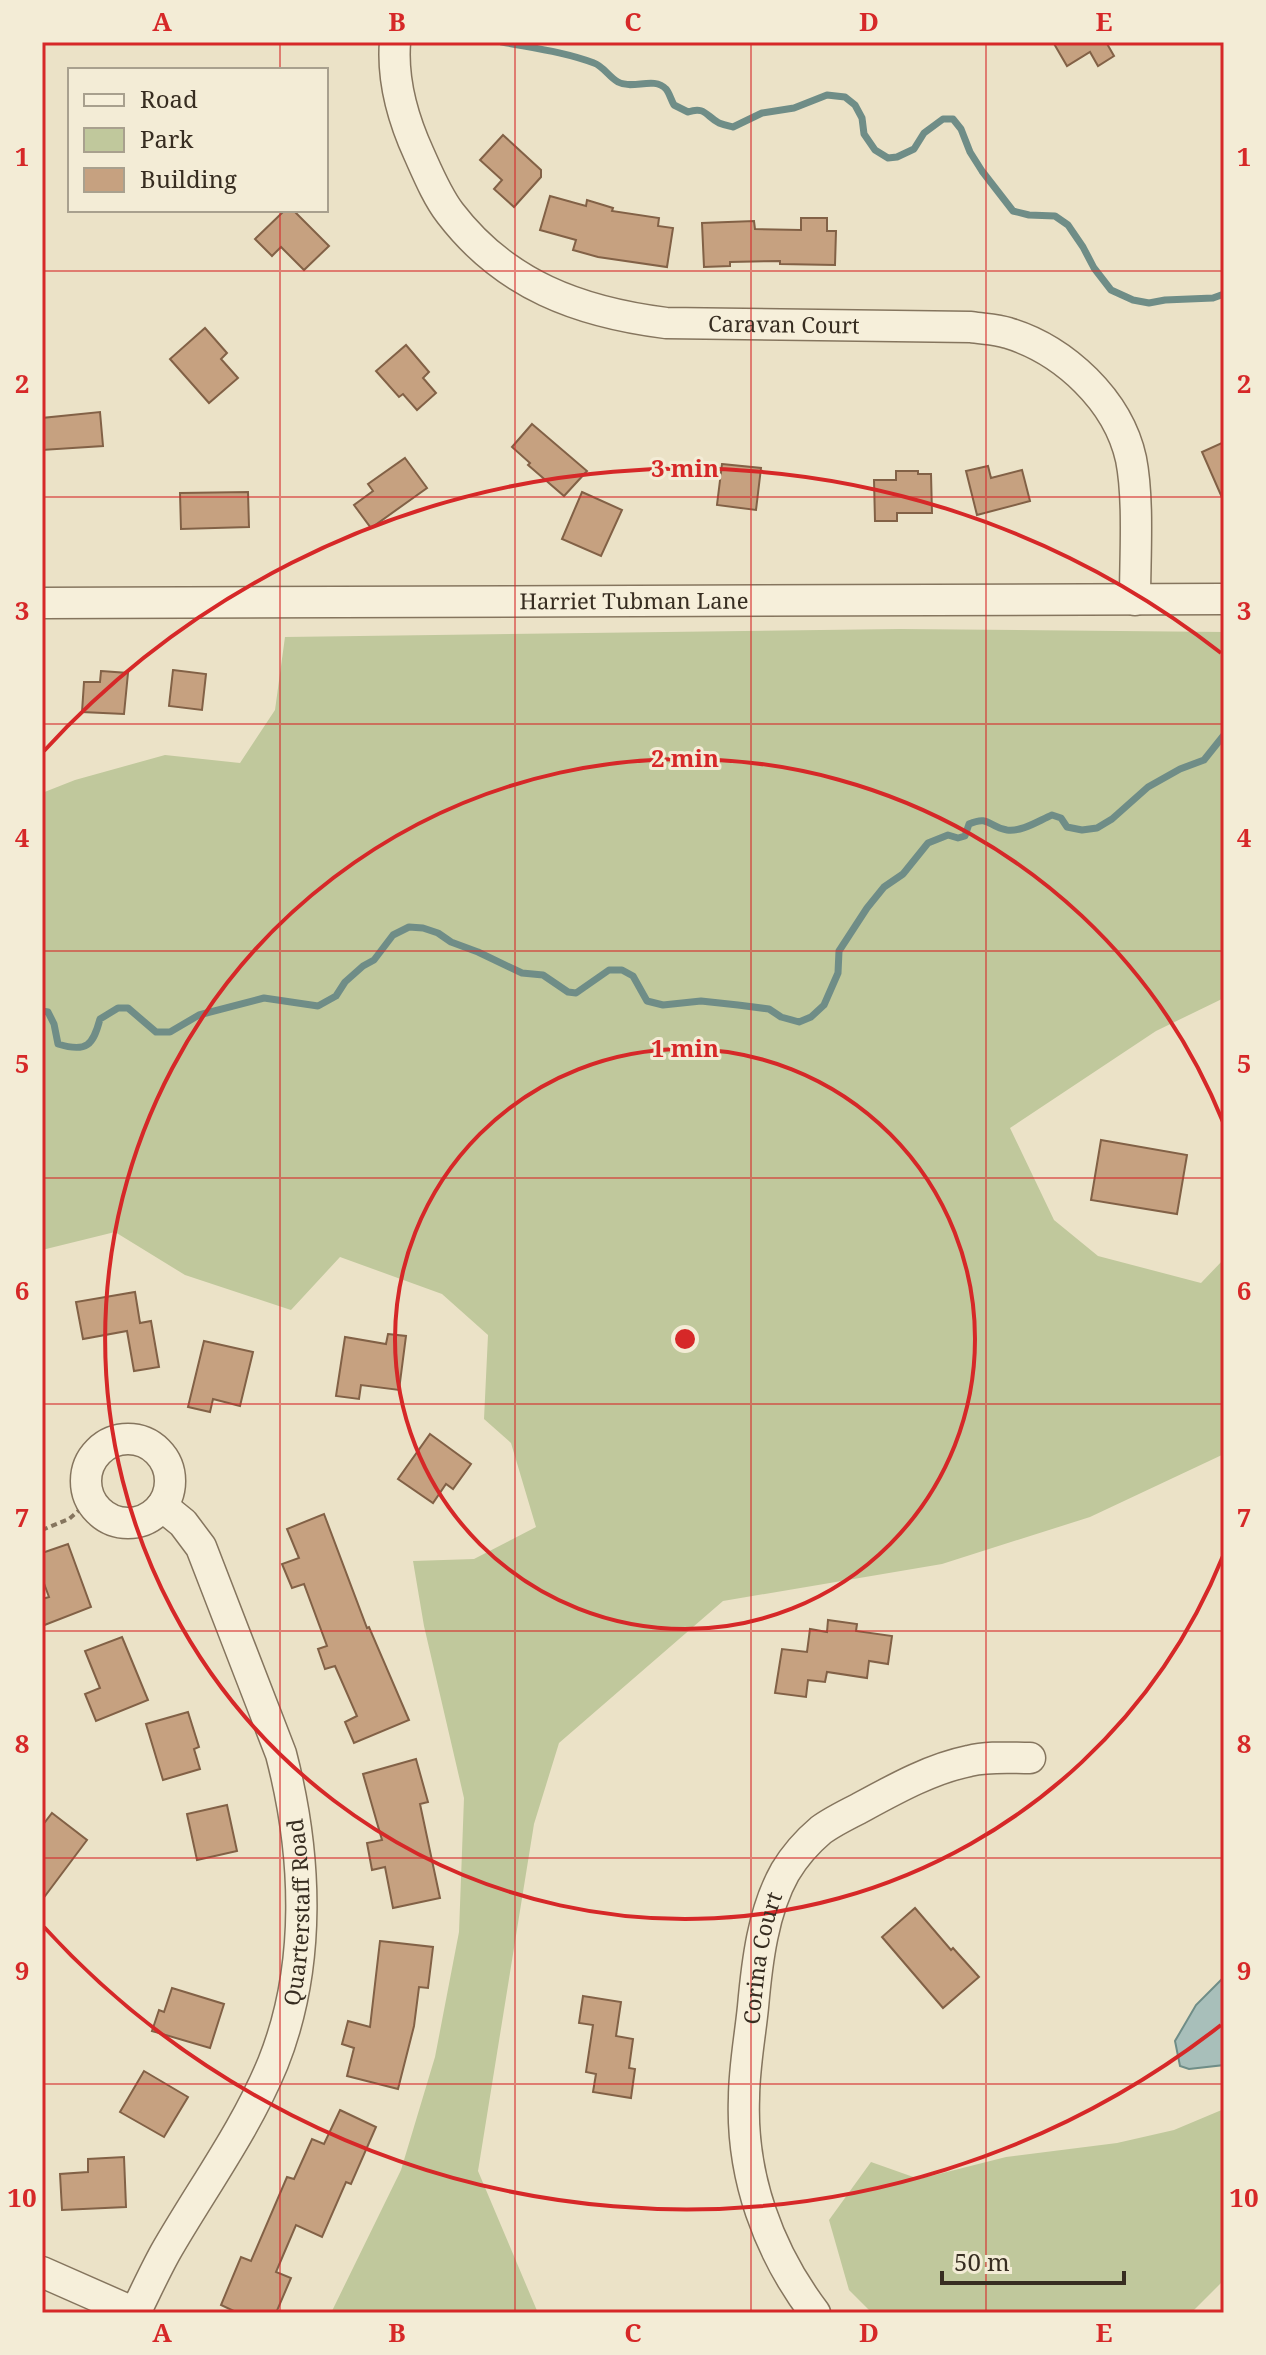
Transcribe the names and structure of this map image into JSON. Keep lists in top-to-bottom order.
{
  "streets": {
    "street": [
      "Caravan Court",
      "Harriet Tubman Lane",
      "Quarterstaff Road",
      "Corina Court"
    ]
  },
  "crossings": [
    ["Caravan Court", "Harriet Tubman Lane"]
  ],
  "legend": ["Road", "Park", "Building"],
  "scale_bar": "50 m",
  "grid": {
    "columns": [
      "A",
      "B",
      "C",
      "D",
      "E"
    ],
    "rows": [
      "1",
      "2",
      "3",
      "4",
      "5",
      "6",
      "7",
      "8",
      "9",
      "10"
    ]
  },
  "rings": ["3 min", "2 min", "1 min"]
}
